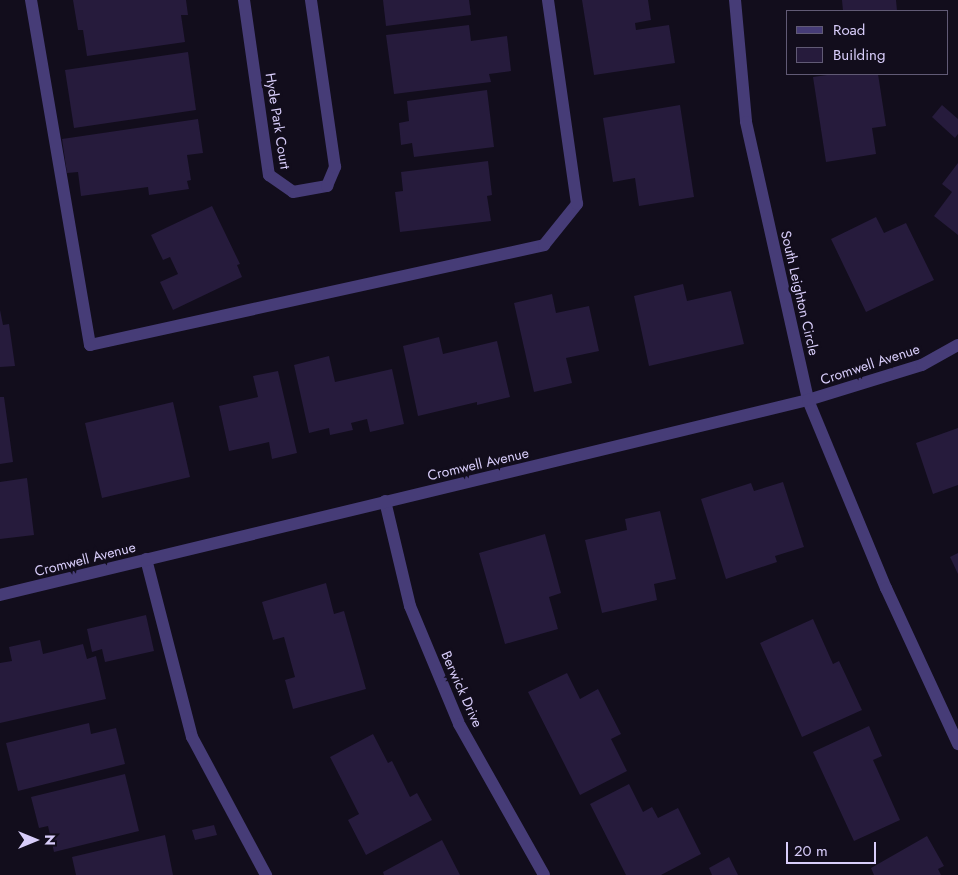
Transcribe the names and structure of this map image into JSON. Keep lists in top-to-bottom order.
{
  "streets": {
    "street": [
      "Hyde Park Court",
      "South Leighton Circle",
      "Cromwell Avenue",
      "Berwick Drive"
    ]
  },
  "crossings": [
    ["South Leighton Circle", "Cromwell Avenue"],
    ["Cromwell Avenue", "Berwick Drive"]
  ],
  "legend": ["Road", "Building"],
  "scale_bar": "20 m",
  "north": "right"
}
